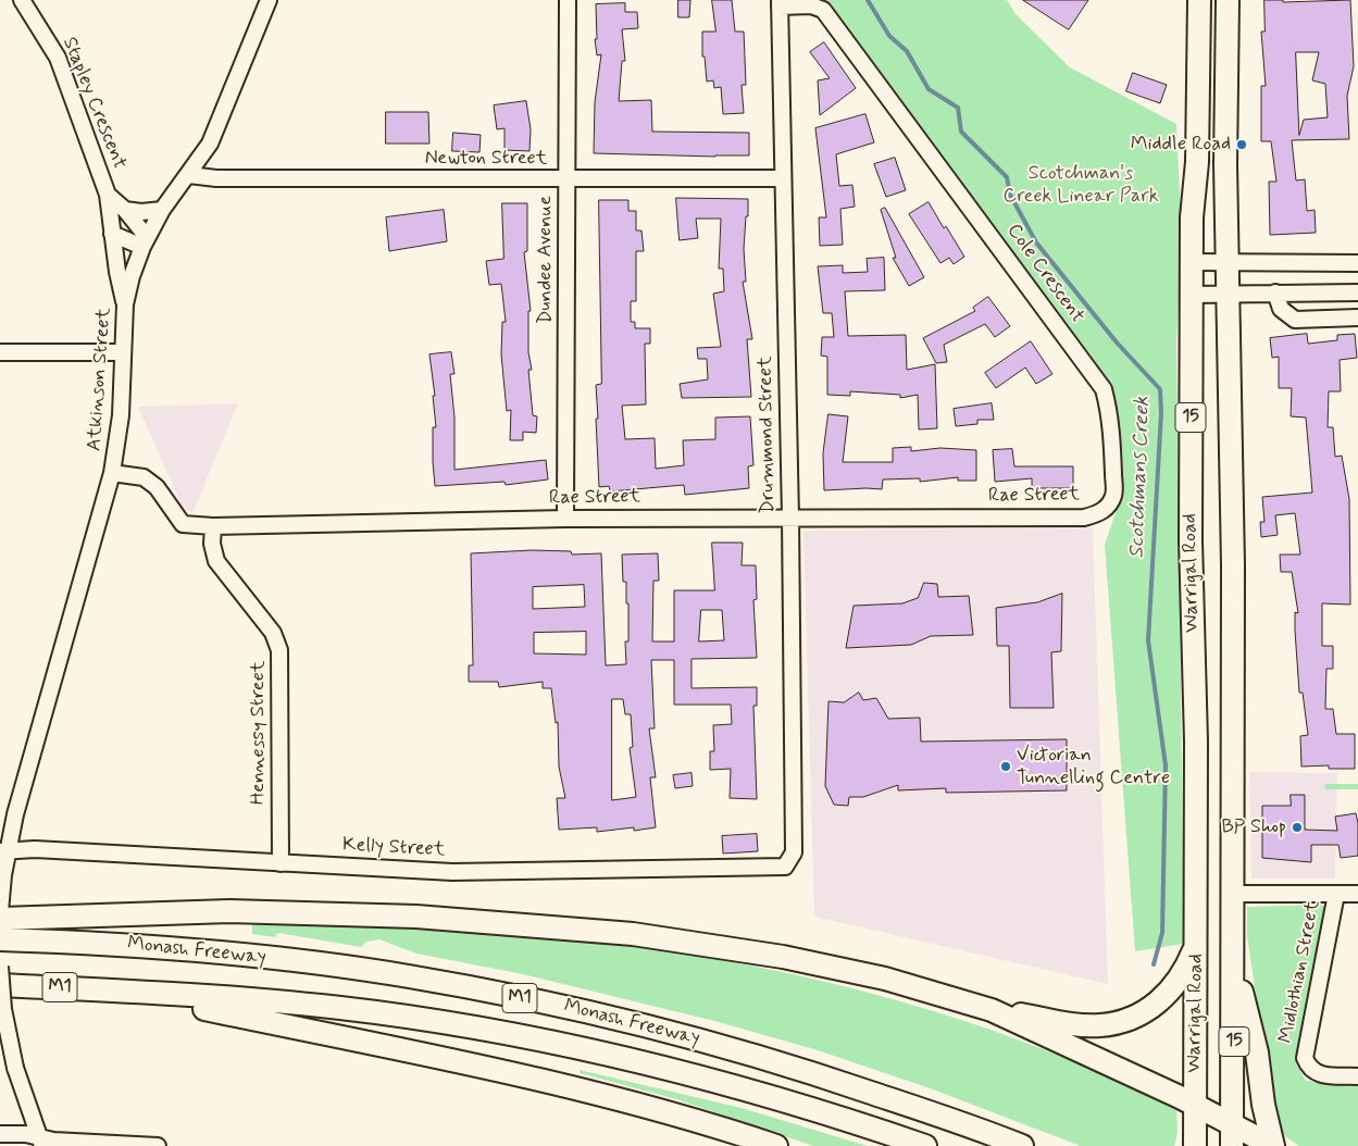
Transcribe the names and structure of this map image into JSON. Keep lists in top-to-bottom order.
{
  "streets": {
    "highway": [
      "15",
      "Warrigal Road",
      "Monash Freeway",
      "M1"
    ],
    "street": [
      "Stapley Crescent",
      "Newton Street",
      "Dundee Avenue",
      "Cole Crescent",
      "Atkinson Street",
      "Drummond Street",
      "Rae Street",
      "Hennessy Street",
      "Kelly Street",
      "Midlothian Street"
    ]
  },
  "crossings": [
    ["Stapley Crescent", "Atkinson Street"],
    ["Newton Street", "Dundee Avenue"],
    ["Newton Street", "Atkinson Street"],
    ["Newton Street", "Drummond Street"],
    ["Dundee Avenue", "Rae Street"],
    ["Cole Crescent", "Drummond Street"],
    ["Cole Crescent", "Rae Street"],
    ["Atkinson Street", "Rae Street"],
    ["Atkinson Street", "Kelly Street"],
    ["Drummond Street", "Rae Street"],
    ["Drummond Street", "Kelly Street"],
    ["Rae Street", "Hennessy Street"],
    ["Warrigal Road", "Midlothian Street"],
    ["Hennessy Street", "Kelly Street"]
  ],
  "water": ["Scotchmans Creek"],
  "parks": ["Scotchman's Creek Linear Park"],
  "places": ["Middle Road", "Victorian Tunnelling Centre", "BP Shop"]
}
